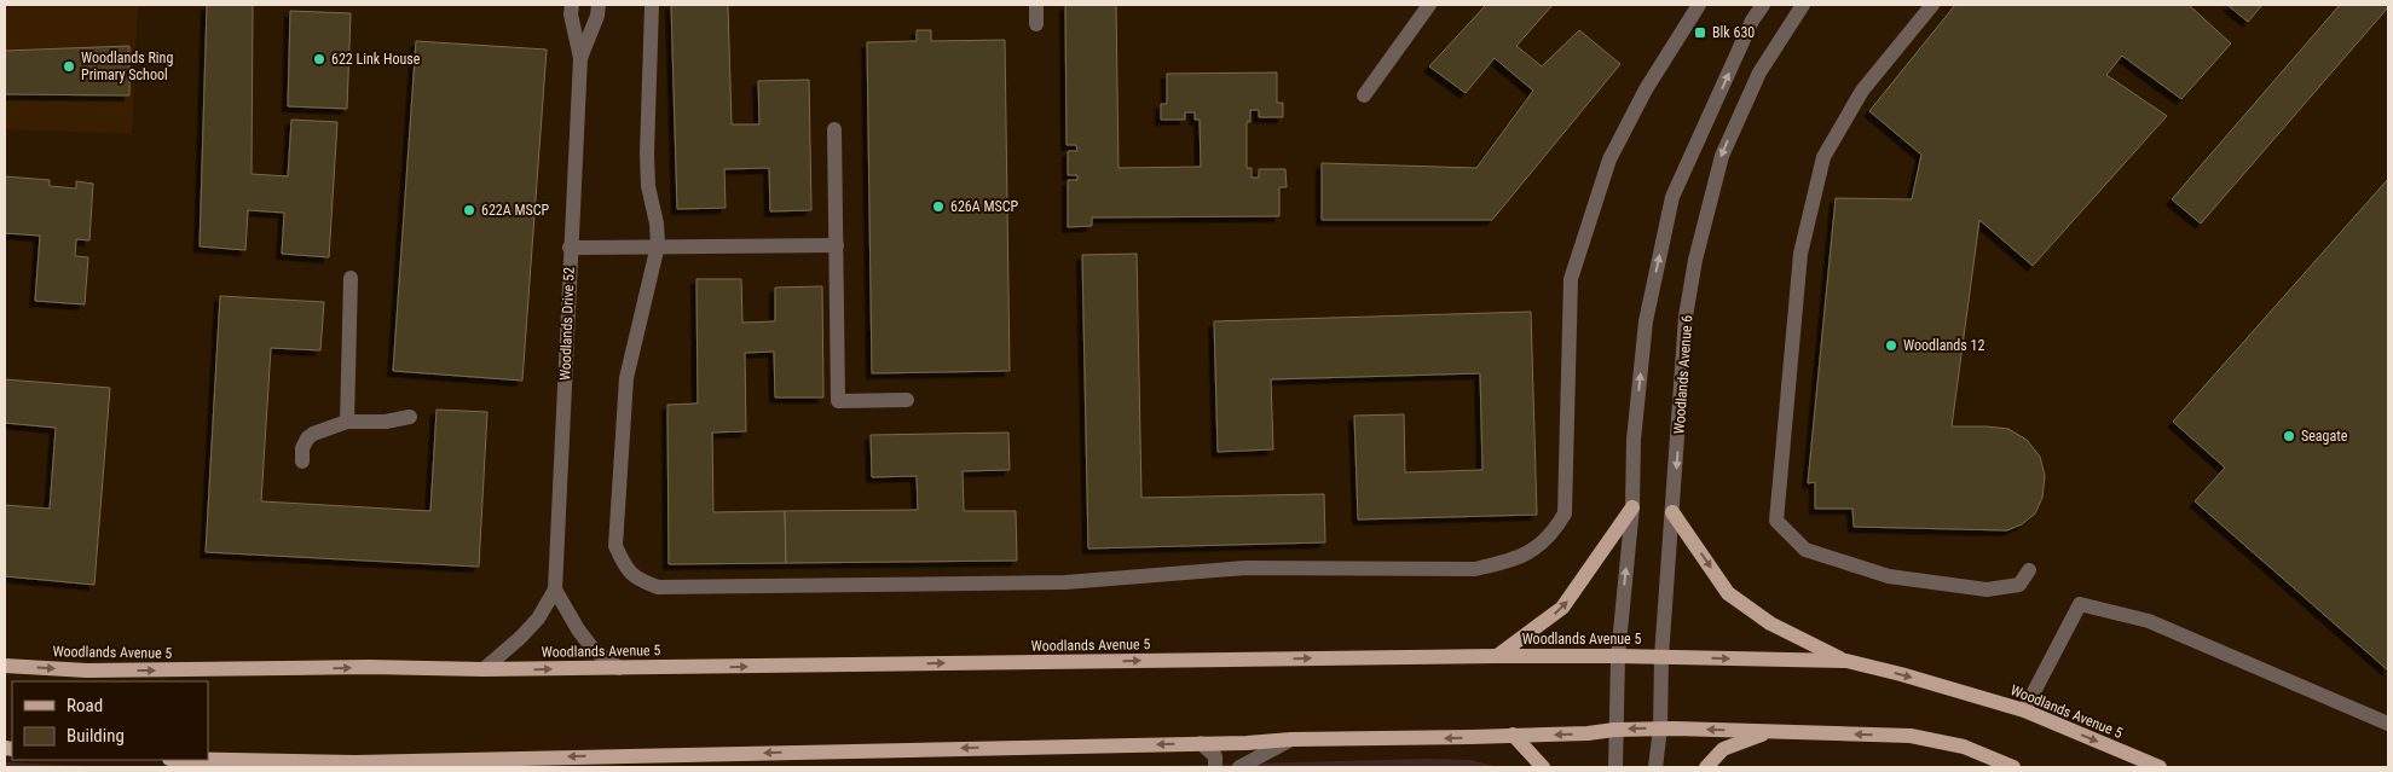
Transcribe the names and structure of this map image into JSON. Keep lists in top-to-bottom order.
{
  "streets": {
    "main road": ["Woodlands Avenue 5"],
    "street": ["Woodlands Drive 52", "Woodlands Avenue 6"]
  },
  "crossings": [
    ["Woodlands Drive 52", "Woodlands Avenue 5"],
    ["Woodlands Avenue 6", "Woodlands Avenue 5"]
  ],
  "places": {
    "transit": ["Blk 630"],
    "other": [
      "622 Link House",
      "Woodlands Ring Primary School",
      "626A MSCP",
      "622A MSCP",
      "Woodlands 12",
      "Seagate"
    ]
  },
  "legend": ["Road", "Building"]
}
